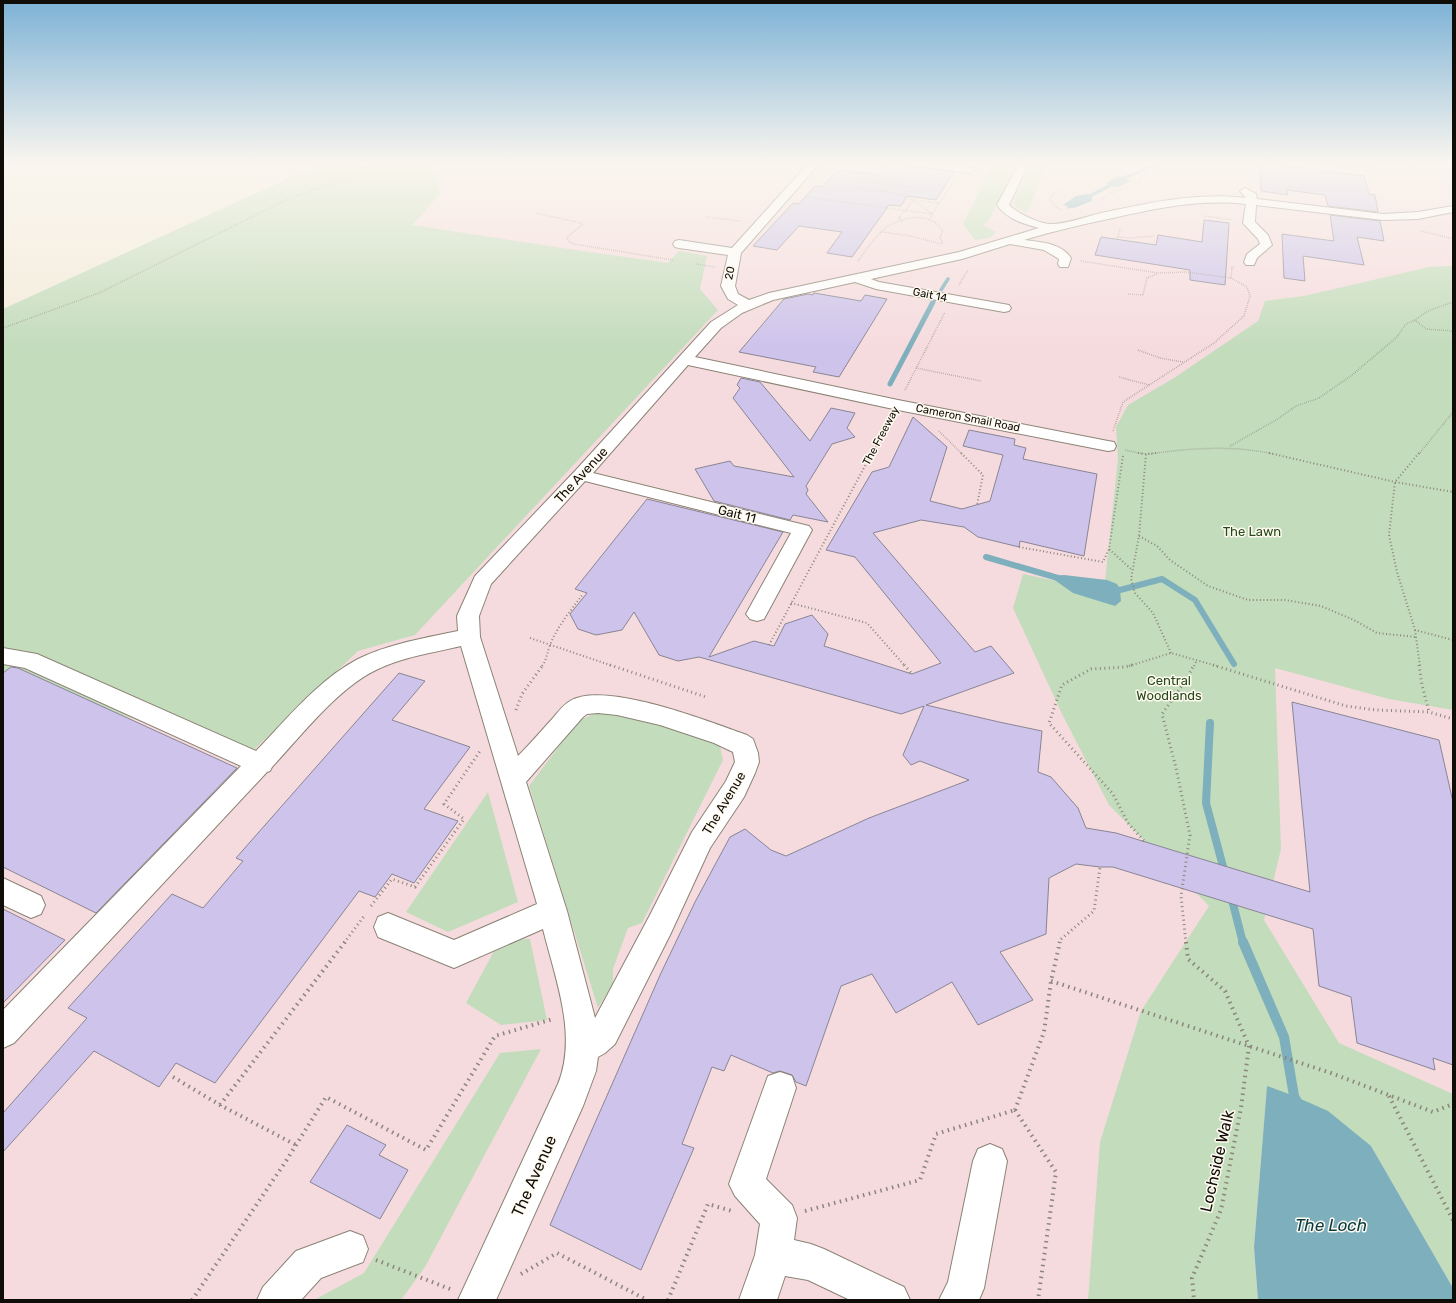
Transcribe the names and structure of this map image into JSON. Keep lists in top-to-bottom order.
{
  "streets": {
    "street": [
      "20",
      "Gait 14",
      "Cameron Smail Road",
      "The Avenue",
      "Gait 11"
    ],
    "path": ["The Freeway", "Lochside Walk"]
  },
  "crossings": [
    ["20", "The Avenue"],
    ["Gait 14", "The Freeway"],
    ["Gait 14", "The Avenue"],
    ["Cameron Smail Road", "The Freeway"],
    ["Cameron Smail Road", "The Avenue"],
    ["The Avenue", "Gait 11"]
  ],
  "water": ["The Loch"],
  "parks": ["The Lawn", "Central Woodlands"]
}
